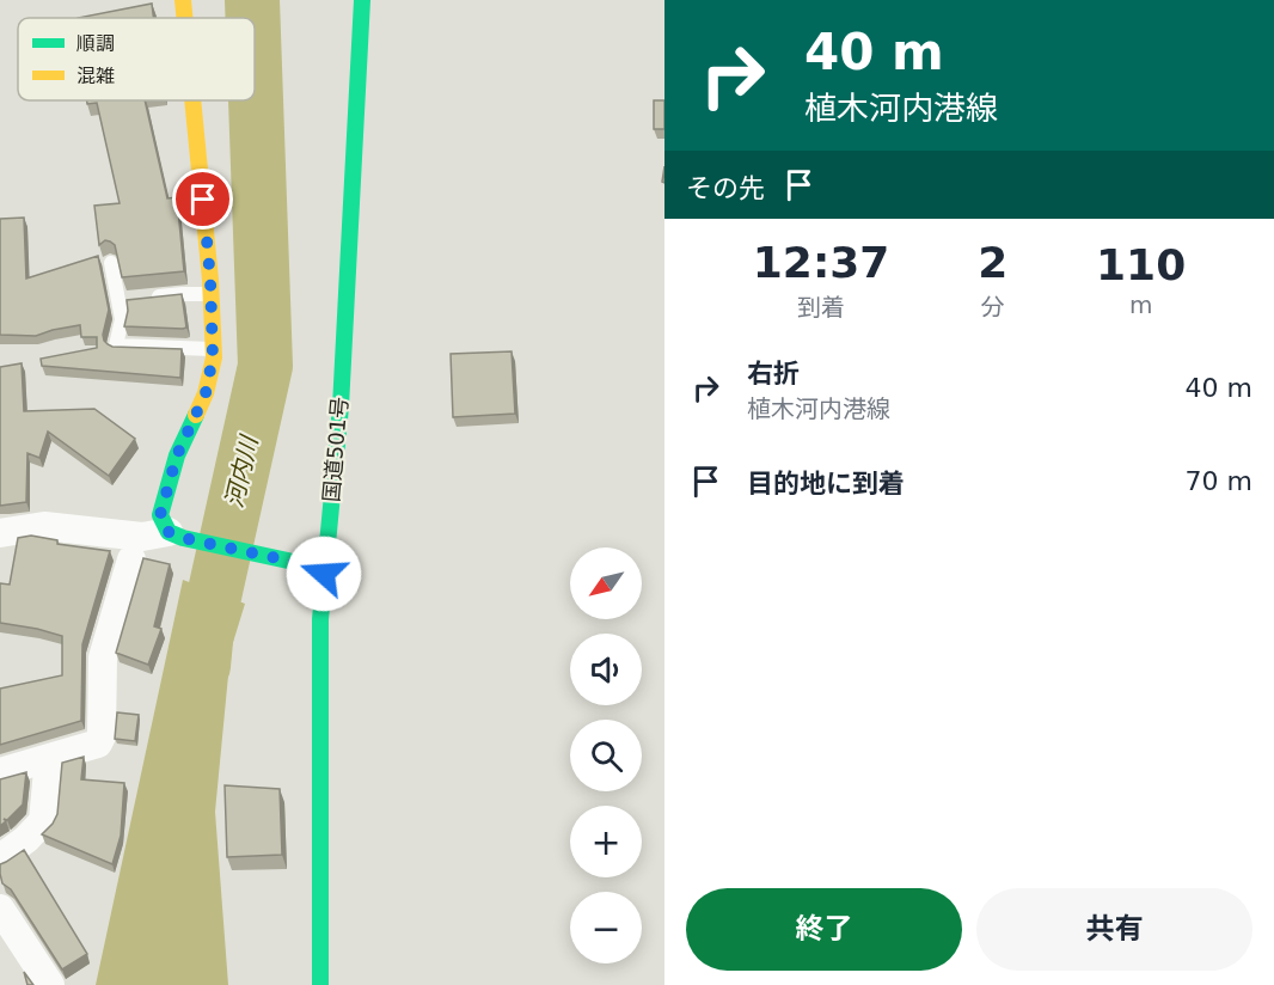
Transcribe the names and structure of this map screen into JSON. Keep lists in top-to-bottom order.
{
  "streets": {
    "main road": ["国道501号"]
  },
  "water": ["河内川"],
  "legend": ["順調", "混雑"],
  "north": "bottom left",
  "page": {
    "turn": ["40 m", "植木河内港線"],
    "then": "その先",
    "eta": [
      "12:37",
      "到着",
      "2",
      "分",
      "110",
      "m"
    ],
    "list": [
      {
        "name": "右折",
        "note": "植木河内港線",
        "value": "40 m"
      },
      {
        "name": "目的地に到着",
        "value": "70 m"
      }
    ],
    "map_buttons": ["+", "−"],
    "buttons": ["終了", "共有"]
  }
}
